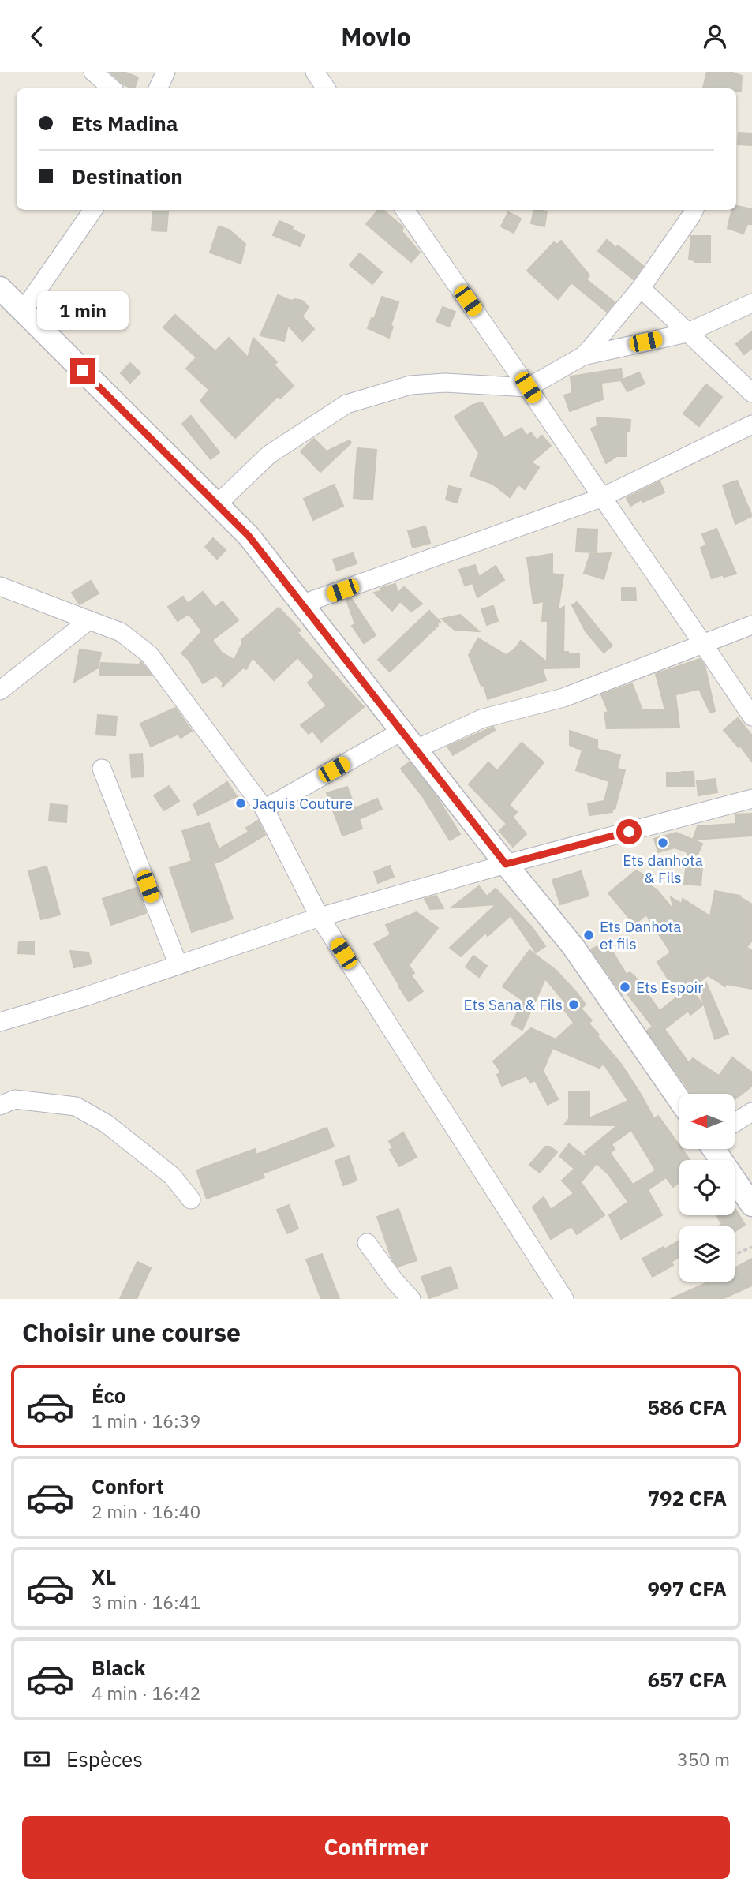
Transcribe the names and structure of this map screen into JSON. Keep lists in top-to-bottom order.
{
  "places": [
    "Jaquis Couture",
    "Ets danhota & Fils",
    "Ets Danhota et fils",
    "Ets Espoir",
    "Ets Sana & Fils"
  ],
  "north": "left",
  "page": {
    "header": "Movio",
    "banner": ["Ets Madina", "Destination"],
    "bubble": "1 min",
    "heading": "Choisir une course",
    "list": [
      {
        "name": "Éco",
        "note": "1 min · 16:39",
        "value": "586 CFA"
      },
      {
        "name": "Confort",
        "note": "2 min · 16:40",
        "value": "792 CFA"
      },
      {
        "name": "XL",
        "note": "3 min · 16:41",
        "value": "997 CFA"
      },
      {
        "name": "Black",
        "note": "4 min · 16:42",
        "value": "657 CFA"
      }
    ],
    "pay": ["Espèces", "350 m"],
    "buttons": "Confirmer"
  }
}
